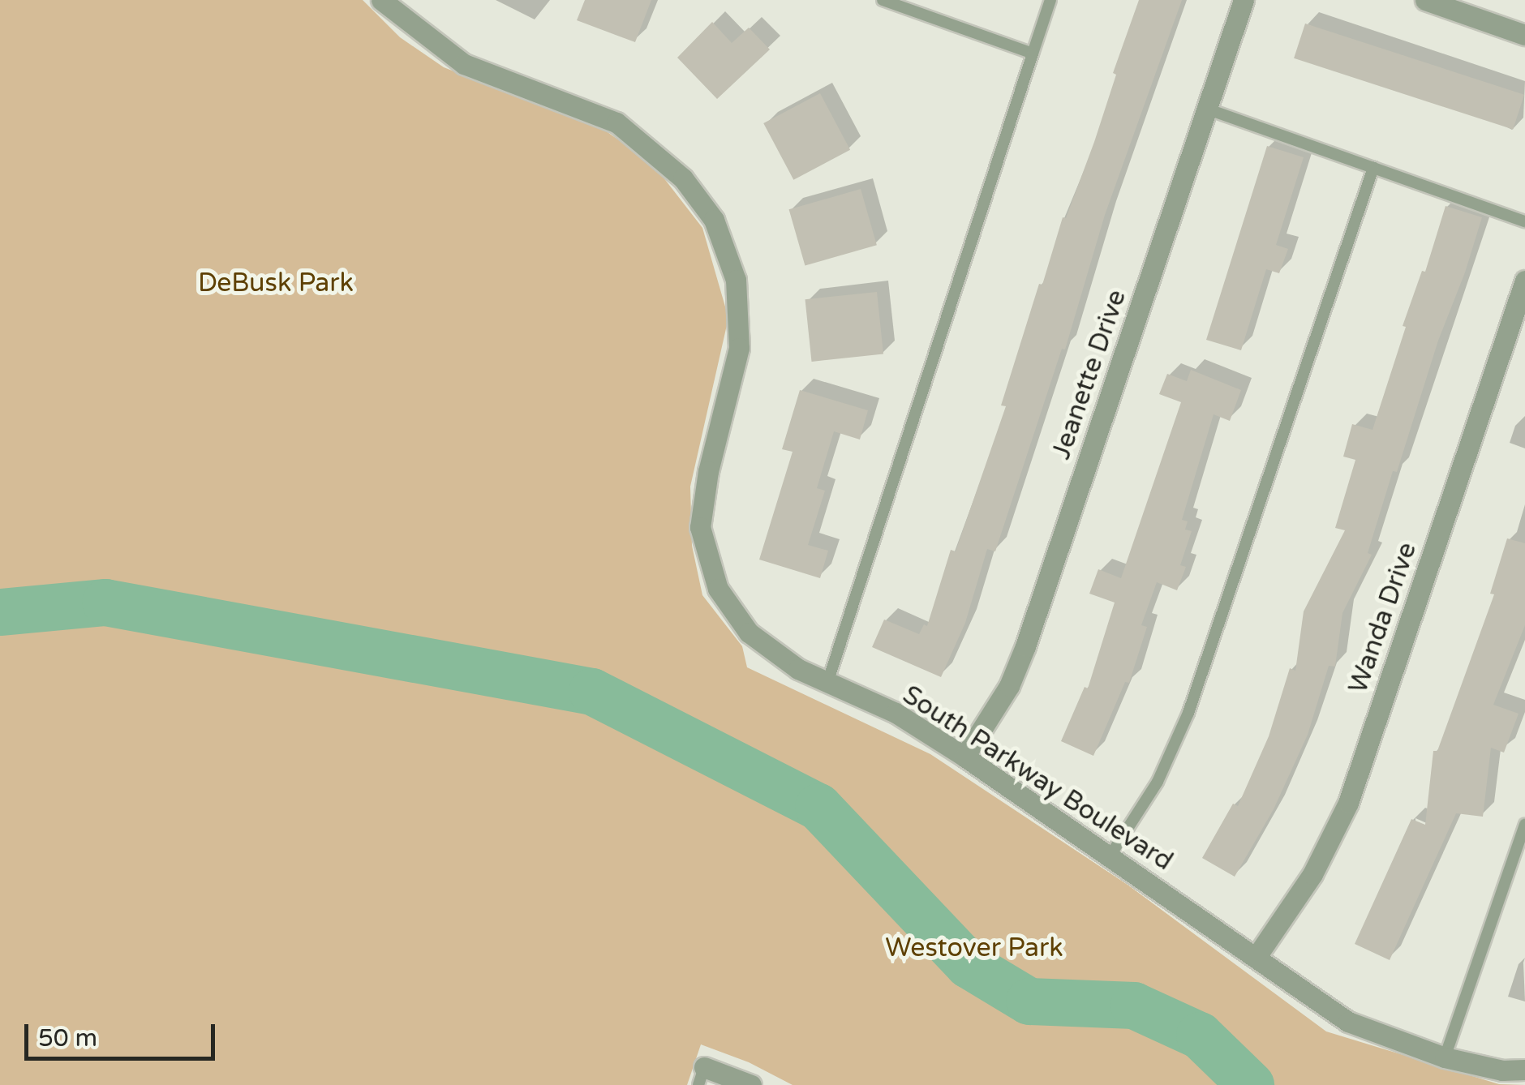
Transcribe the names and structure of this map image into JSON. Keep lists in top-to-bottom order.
{
  "streets": {
    "street": ["Jeanette Drive", "Wanda Drive", "South Parkway Boulevard"]
  },
  "crossings": [
    ["Jeanette Drive", "South Parkway Boulevard"],
    ["Wanda Drive", "South Parkway Boulevard"]
  ],
  "parks": ["DeBusk Park", "Westover Park"],
  "scale_bar": "50 m"
}
